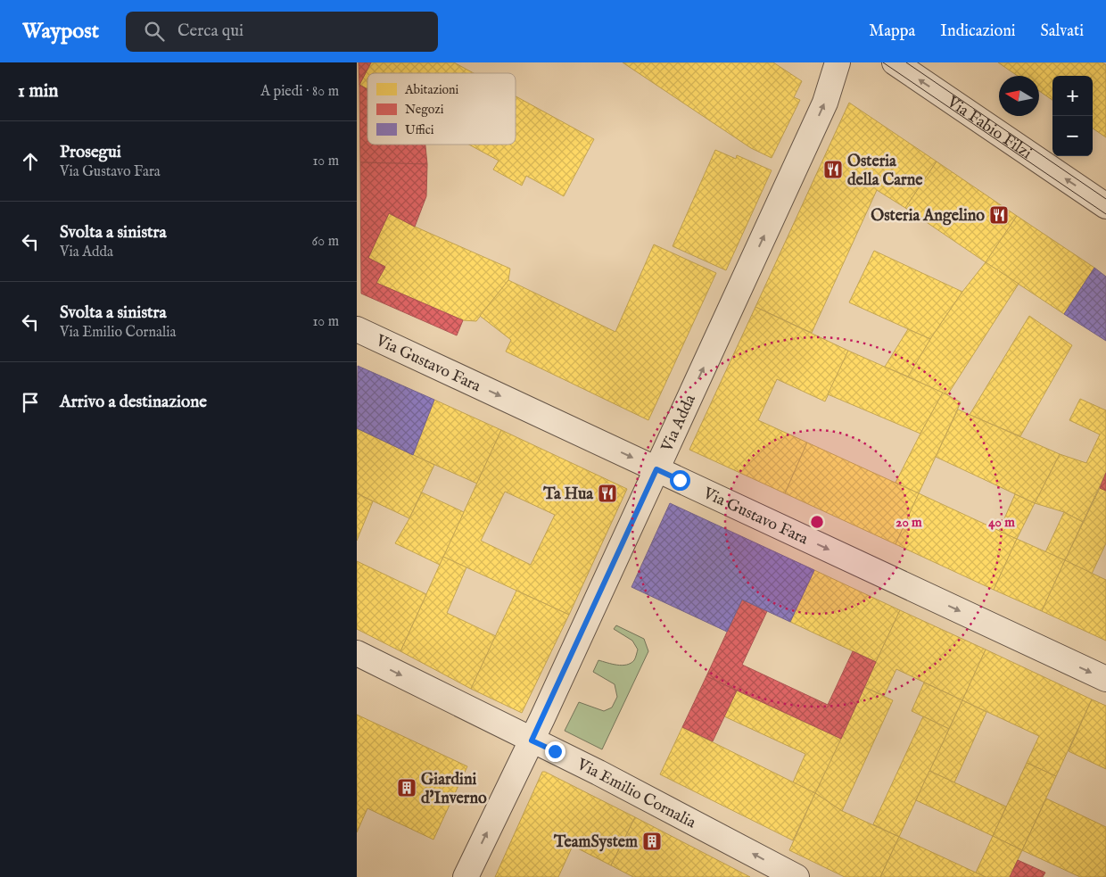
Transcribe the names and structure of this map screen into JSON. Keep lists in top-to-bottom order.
{
  "streets": {
    "street": [
      "Via Fabio Filzi",
      "Via Gustavo Fara",
      "Via Adda",
      "Via Emilio Cornalia"
    ]
  },
  "crossings": [
    ["Via Gustavo Fara", "Via Adda"],
    ["Via Adda", "Via Emilio Cornalia"]
  ],
  "one_way": ["Via Fabio Filzi", "Via Gustavo Fara", "Via Adda"],
  "places": {
    "restaurant": ["Osteria della Carne", "Osteria Angelino", "Ta Hua"],
    "building": ["Giardini d'Inverno", "TeamSystem"]
  },
  "legend": ["Abitazioni", "Negozi", "Uffici"],
  "north": "left",
  "page": {
    "header": "Waypost",
    "search": "Cerca qui",
    "nav": ["Mappa", "Indicazioni", "Salvati"],
    "heading": ["1 min", "A piedi · 80 m"],
    "map_buttons": ["+", "−"],
    "list": [
      ["Prosegui", "Via Gustavo Fara", "10 m"],
      ["Svolta a sinistra", "Via Adda", "60 m"],
      ["Svolta a sinistra", "Via Emilio Cornalia", "10 m"],
      "Arrivo a destinazione"
    ]
  },
  "rings": ["20 m", "40 m"]
}
